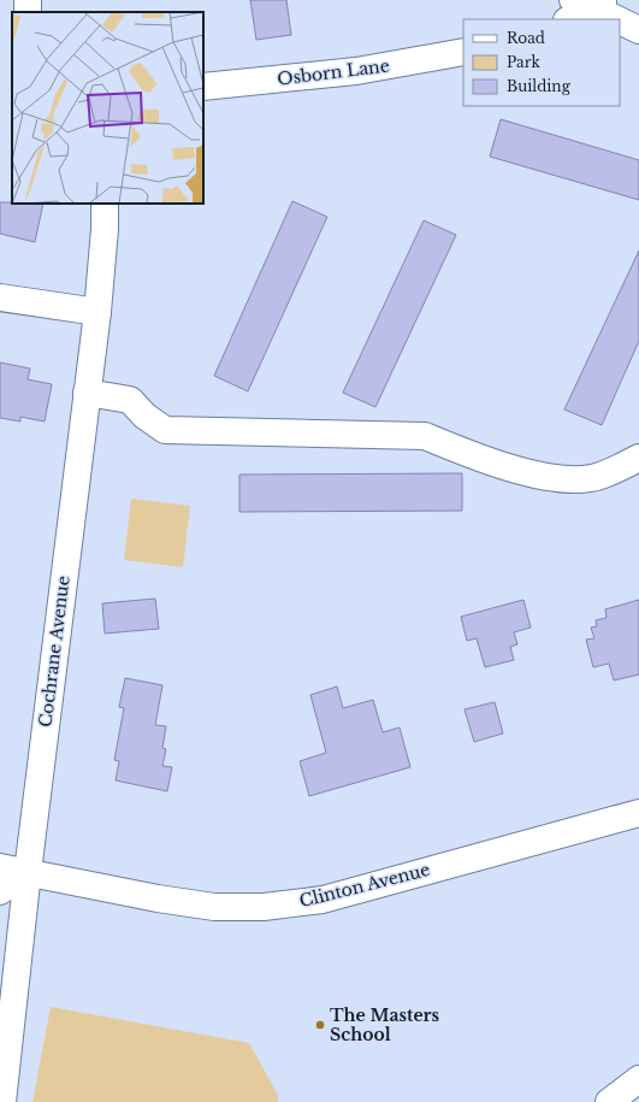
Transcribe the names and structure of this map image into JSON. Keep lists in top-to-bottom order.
{
  "streets": {
    "street": ["Osborn Lane", "Cochrane Avenue", "Clinton Avenue"]
  },
  "crossings": [
    ["Cochrane Avenue", "Clinton Avenue"]
  ],
  "places": ["The Masters School"],
  "legend": ["Road", "Park", "Building"]
}
